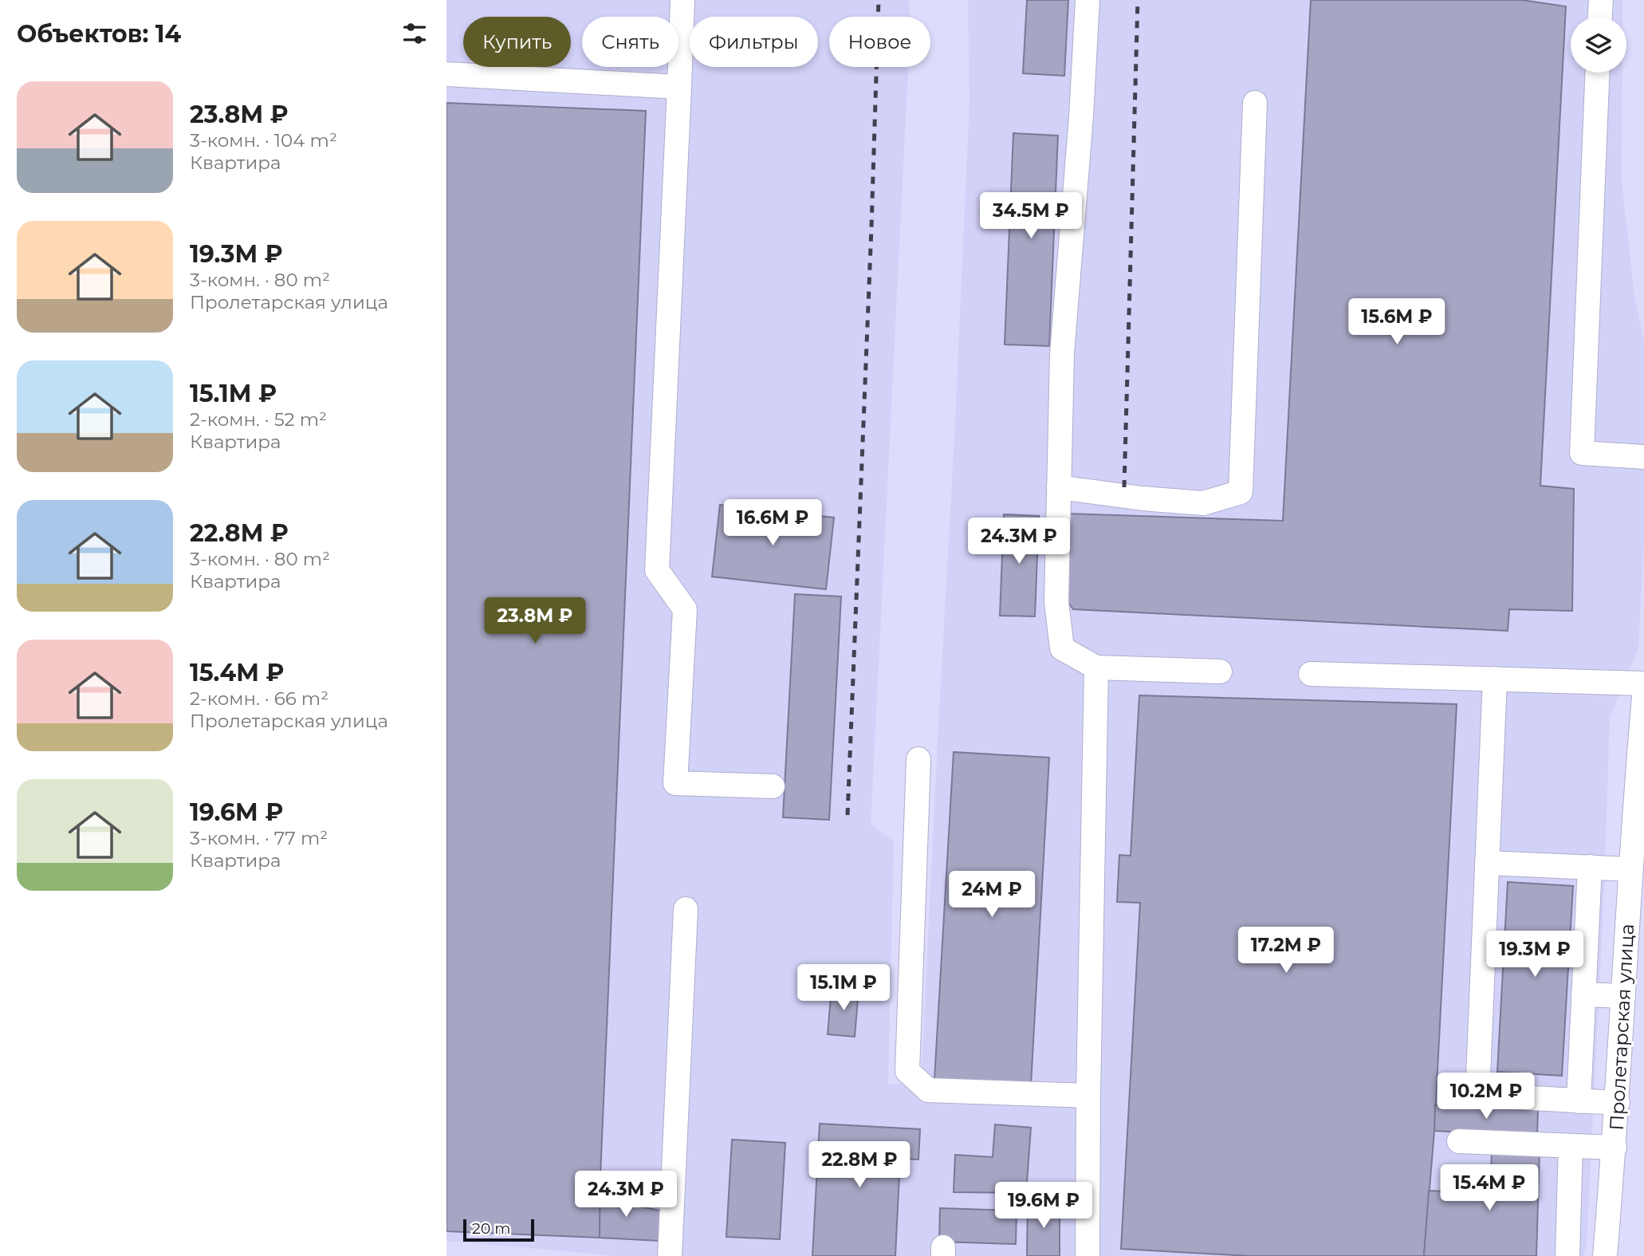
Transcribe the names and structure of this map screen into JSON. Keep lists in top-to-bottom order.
{
  "streets": {
    "street": ["Пролетарская улица"]
  },
  "scale_bar": "20 m",
  "page": {
    "heading": "Объектов: 14",
    "chip": [
      "Купить",
      "Снять",
      "Фильтры",
      "Новое"
    ],
    "list": [
      {
        "name": "23.8M ₽",
        "note": "3-комн. · 104 m² · Квартира"
      },
      {
        "name": "19.3M ₽",
        "note": "3-комн. · 80 m² · Пролетарская улица"
      },
      {
        "name": "15.1M ₽",
        "note": "2-комн. · 52 m² · Квартира"
      },
      {
        "name": "22.8M ₽",
        "note": "3-комн. · 80 m² · Квартира"
      },
      {
        "name": "15.4M ₽",
        "note": "2-комн. · 66 m² · Пролетарская улица"
      },
      {
        "name": "19.6M ₽",
        "note": "3-комн. · 77 m² · Квартира"
      }
    ],
    "price": [
      "34.5M ₽",
      "15.6M ₽",
      "16.6M ₽",
      "24.3M ₽",
      "23.8M ₽",
      "24M ₽",
      "17.2M ₽",
      "19.3M ₽",
      "15.1M ₽",
      "10.2M ₽",
      "22.8M ₽",
      "15.4M ₽",
      "24.3M ₽",
      "19.6M ₽"
    ],
    "scale": "20 m"
  }
}
